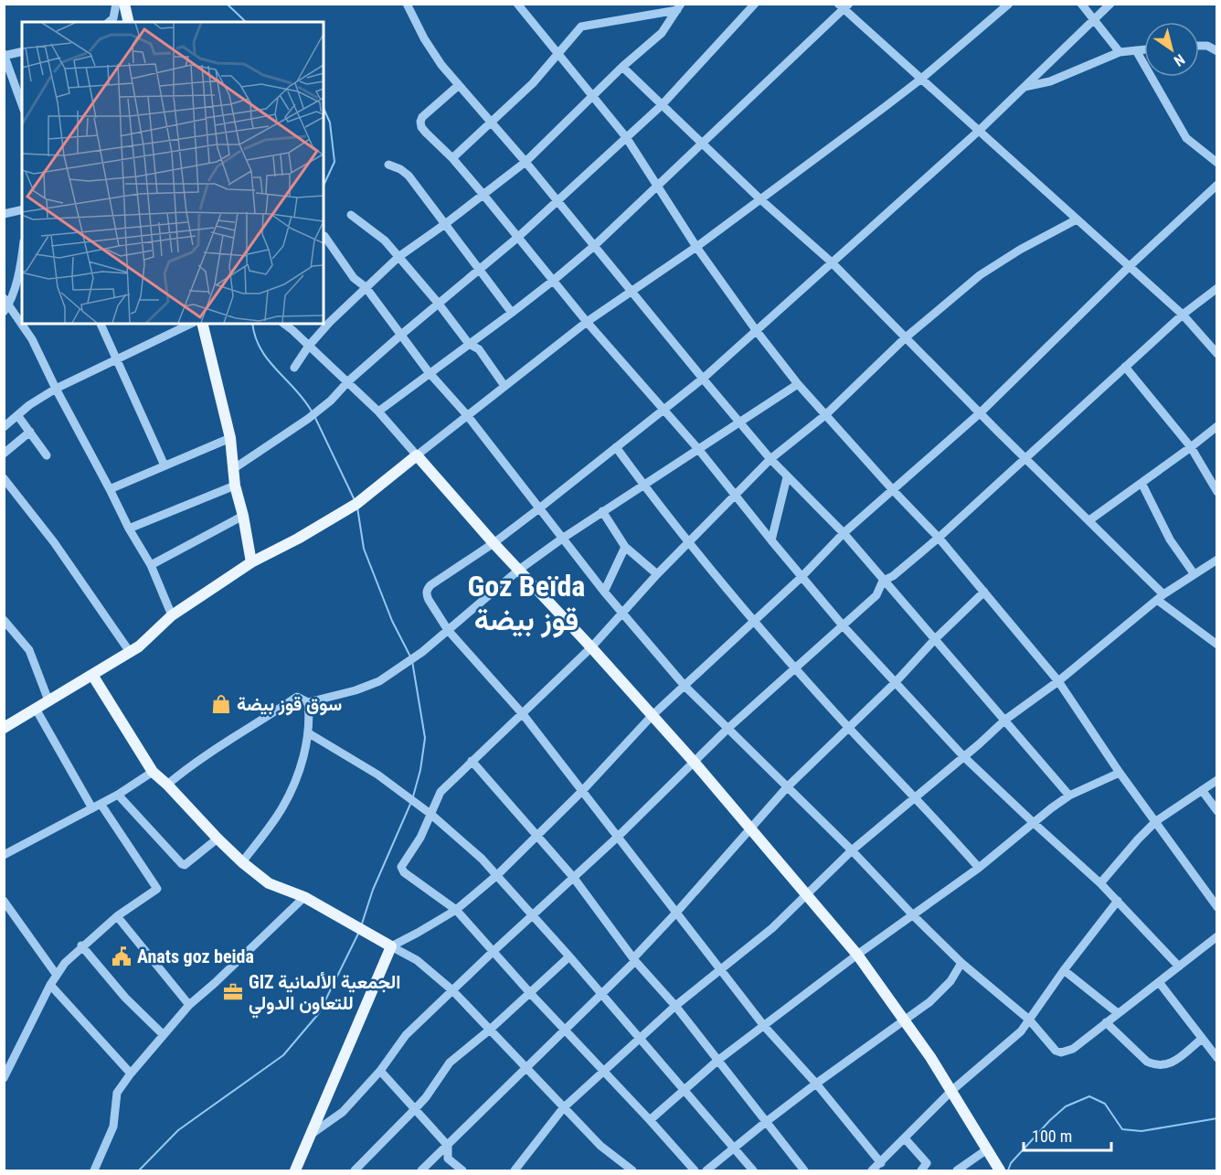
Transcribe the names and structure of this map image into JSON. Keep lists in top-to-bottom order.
{
  "districts": ["Goz Beïda قوز بيضة"],
  "places": {
    "shop": ["سوق قوز بيضة"],
    "public building": ["Anats goz beida"],
    "office": ["GIZ الجمعية الألمانية للتعاون الدولي"]
  },
  "scale_bar": "100 m",
  "north": "bottom right"
}
